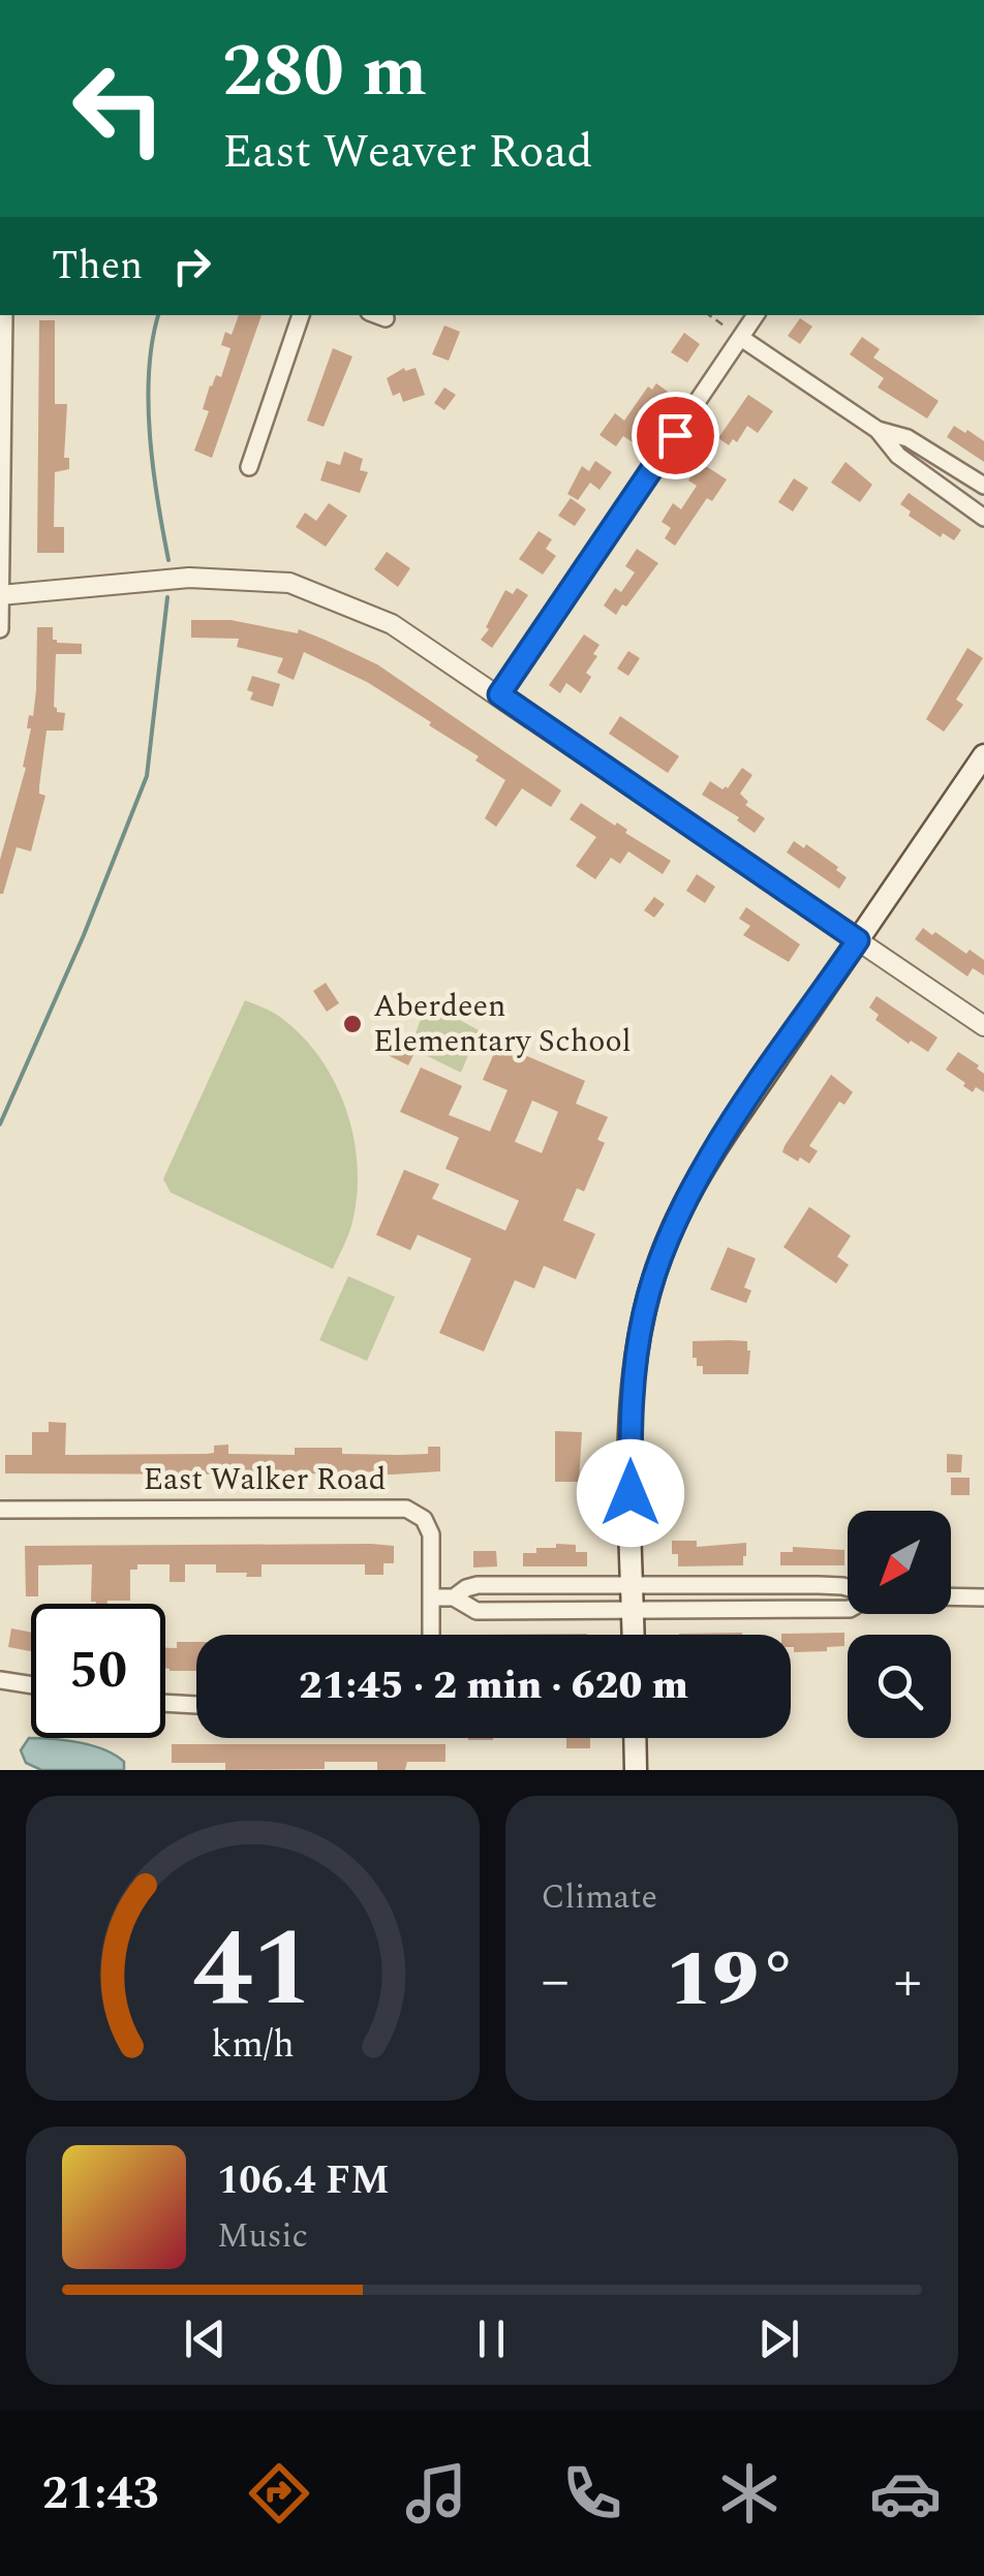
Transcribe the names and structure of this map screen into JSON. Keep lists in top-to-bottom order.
{
  "streets": {
    "street": ["East Walker Road"]
  },
  "places": ["Aberdeen Elementary School"],
  "north": "bottom left",
  "page": {
    "turn": ["280 m", "East Weaver Road"],
    "then": "Then",
    "limit": "50",
    "trip": "21:45 · 2 min · 620 m",
    "tile": "Climate",
    "heat": ["−", "19°", "+"],
    "song": ["106.4 FM", "Music"],
    "tabs": "21:43",
    "gauge": ["41", "km/h"]
  }
}
